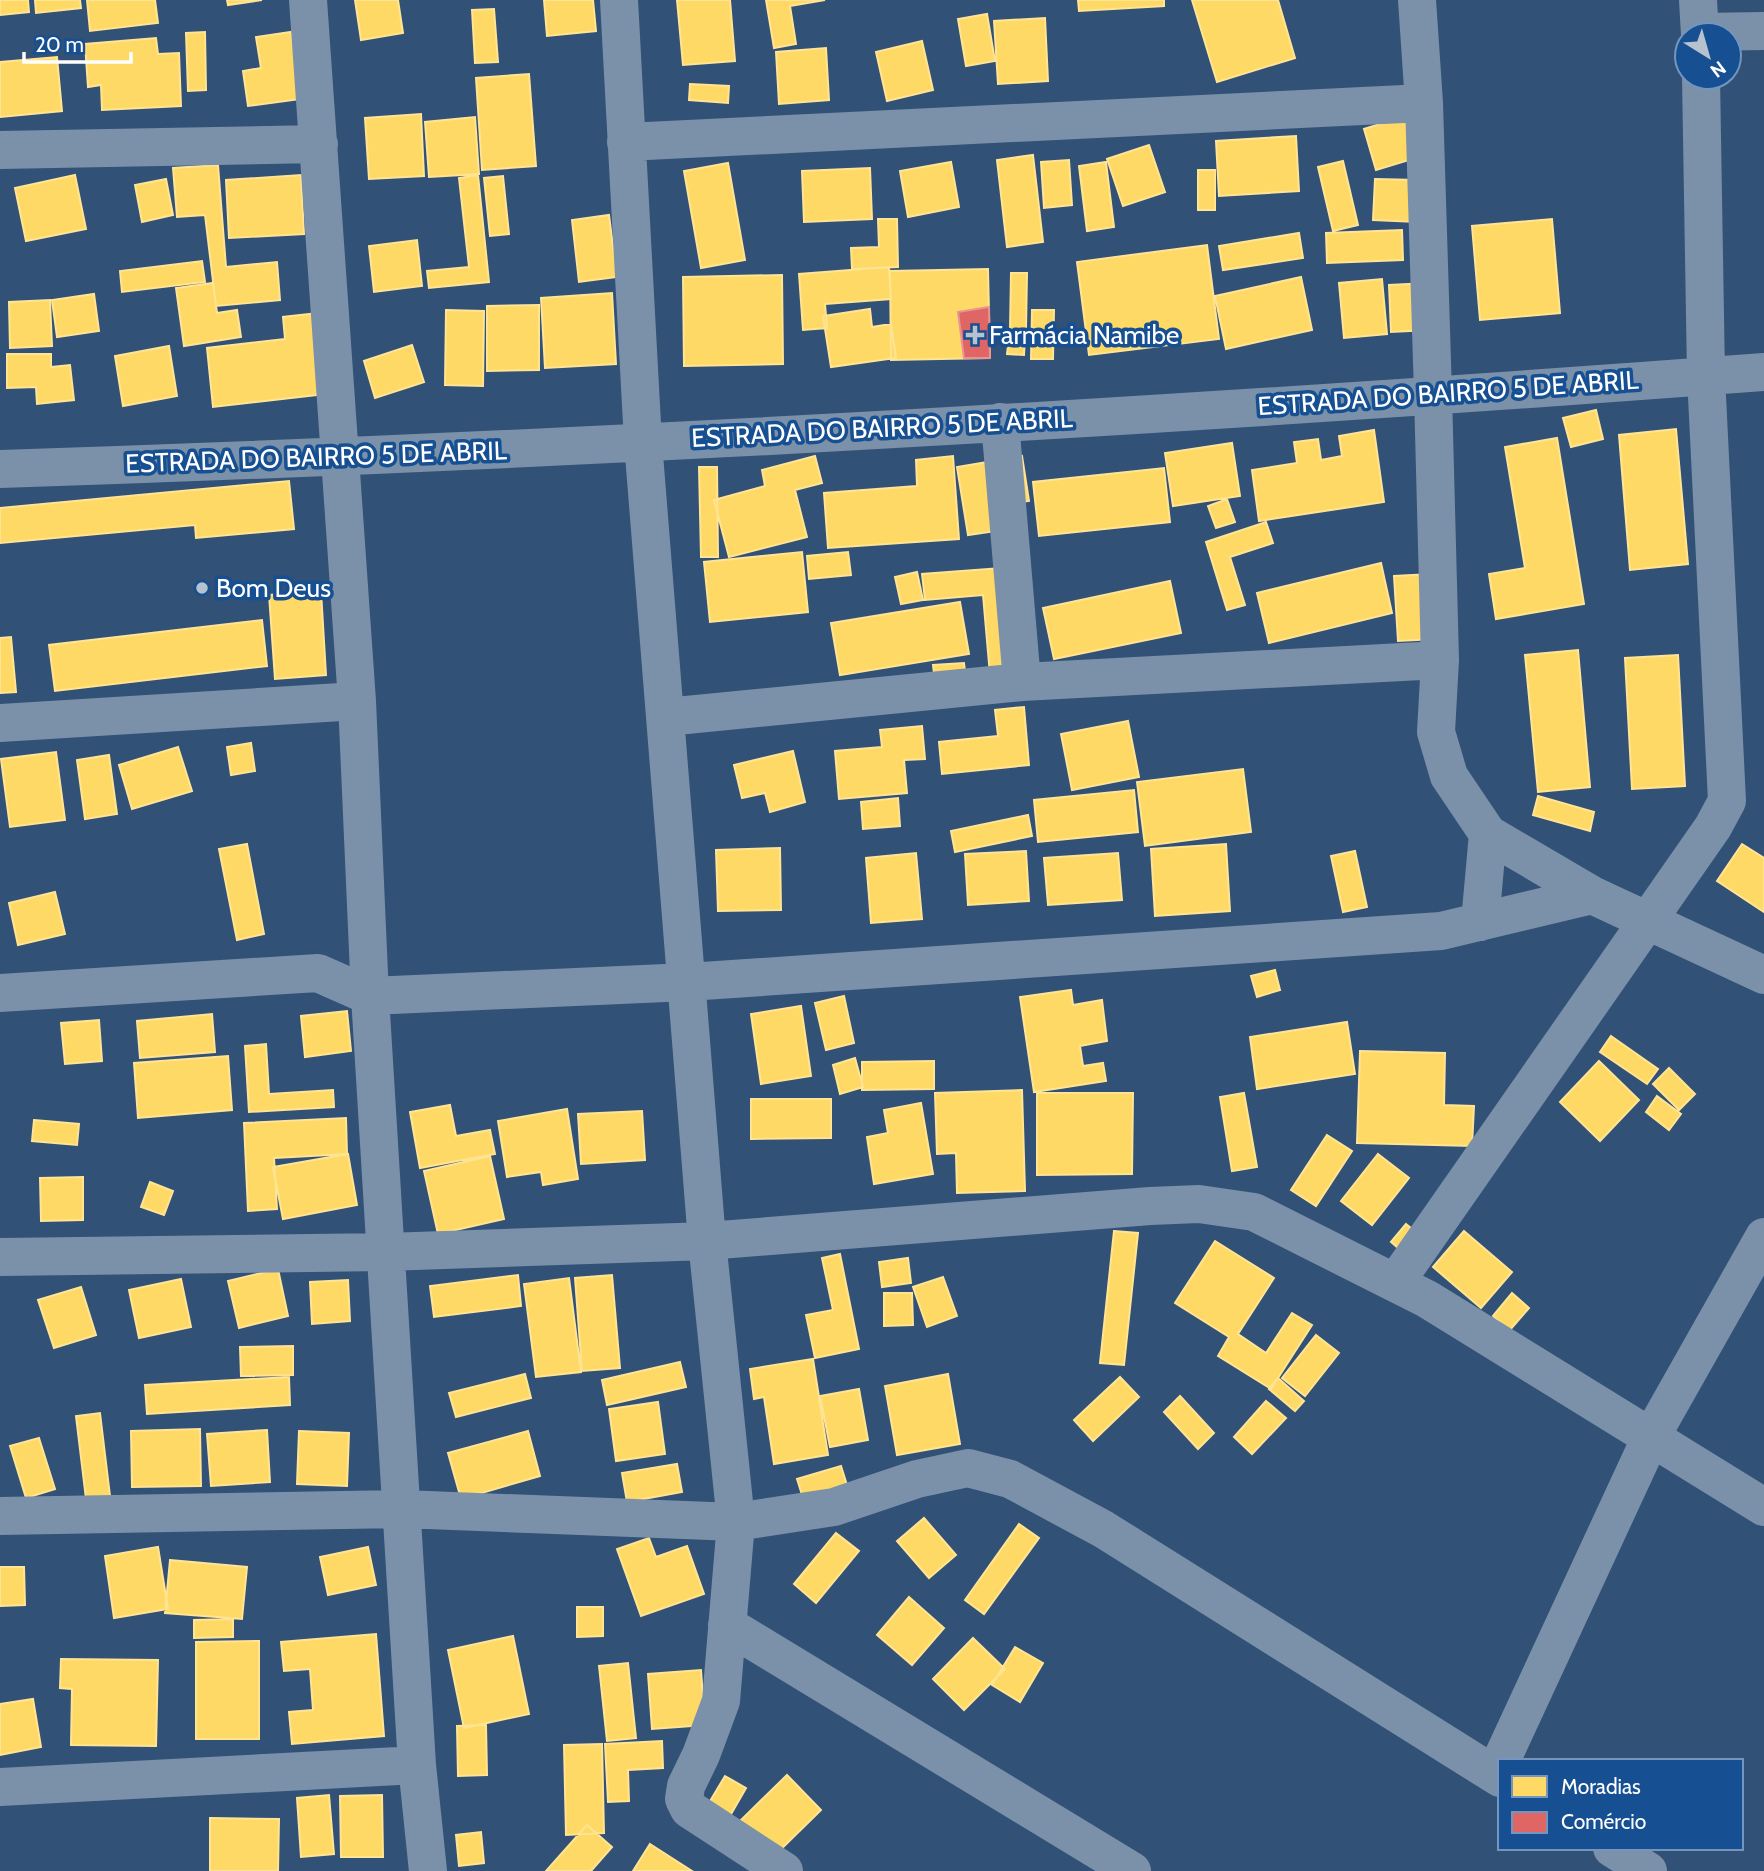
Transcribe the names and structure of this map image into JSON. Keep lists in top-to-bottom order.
{
  "streets": {
    "street": ["ESTRADA DO BAIRRO 5 DE ABRIL"]
  },
  "places": {
    "health": ["Farmácia Namibe"],
    "other": ["Bom Deus"]
  },
  "legend": ["Moradias", "Comércio"],
  "scale_bar": "20 m",
  "north": "bottom right"
}
